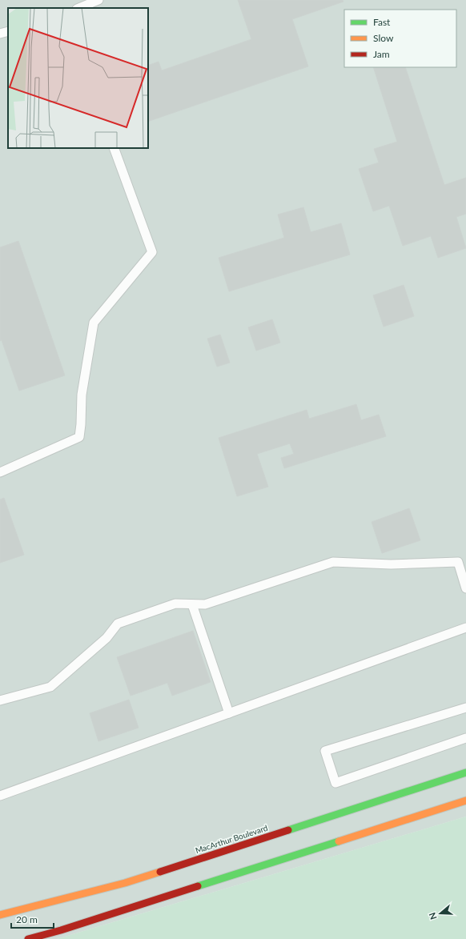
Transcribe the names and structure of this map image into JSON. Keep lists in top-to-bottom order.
{
  "streets": {
    "main road": ["MacArthur Boulevard"]
  },
  "legend": ["Fast", "Slow", "Jam"],
  "scale_bar": "20 m",
  "north": "left"
}
